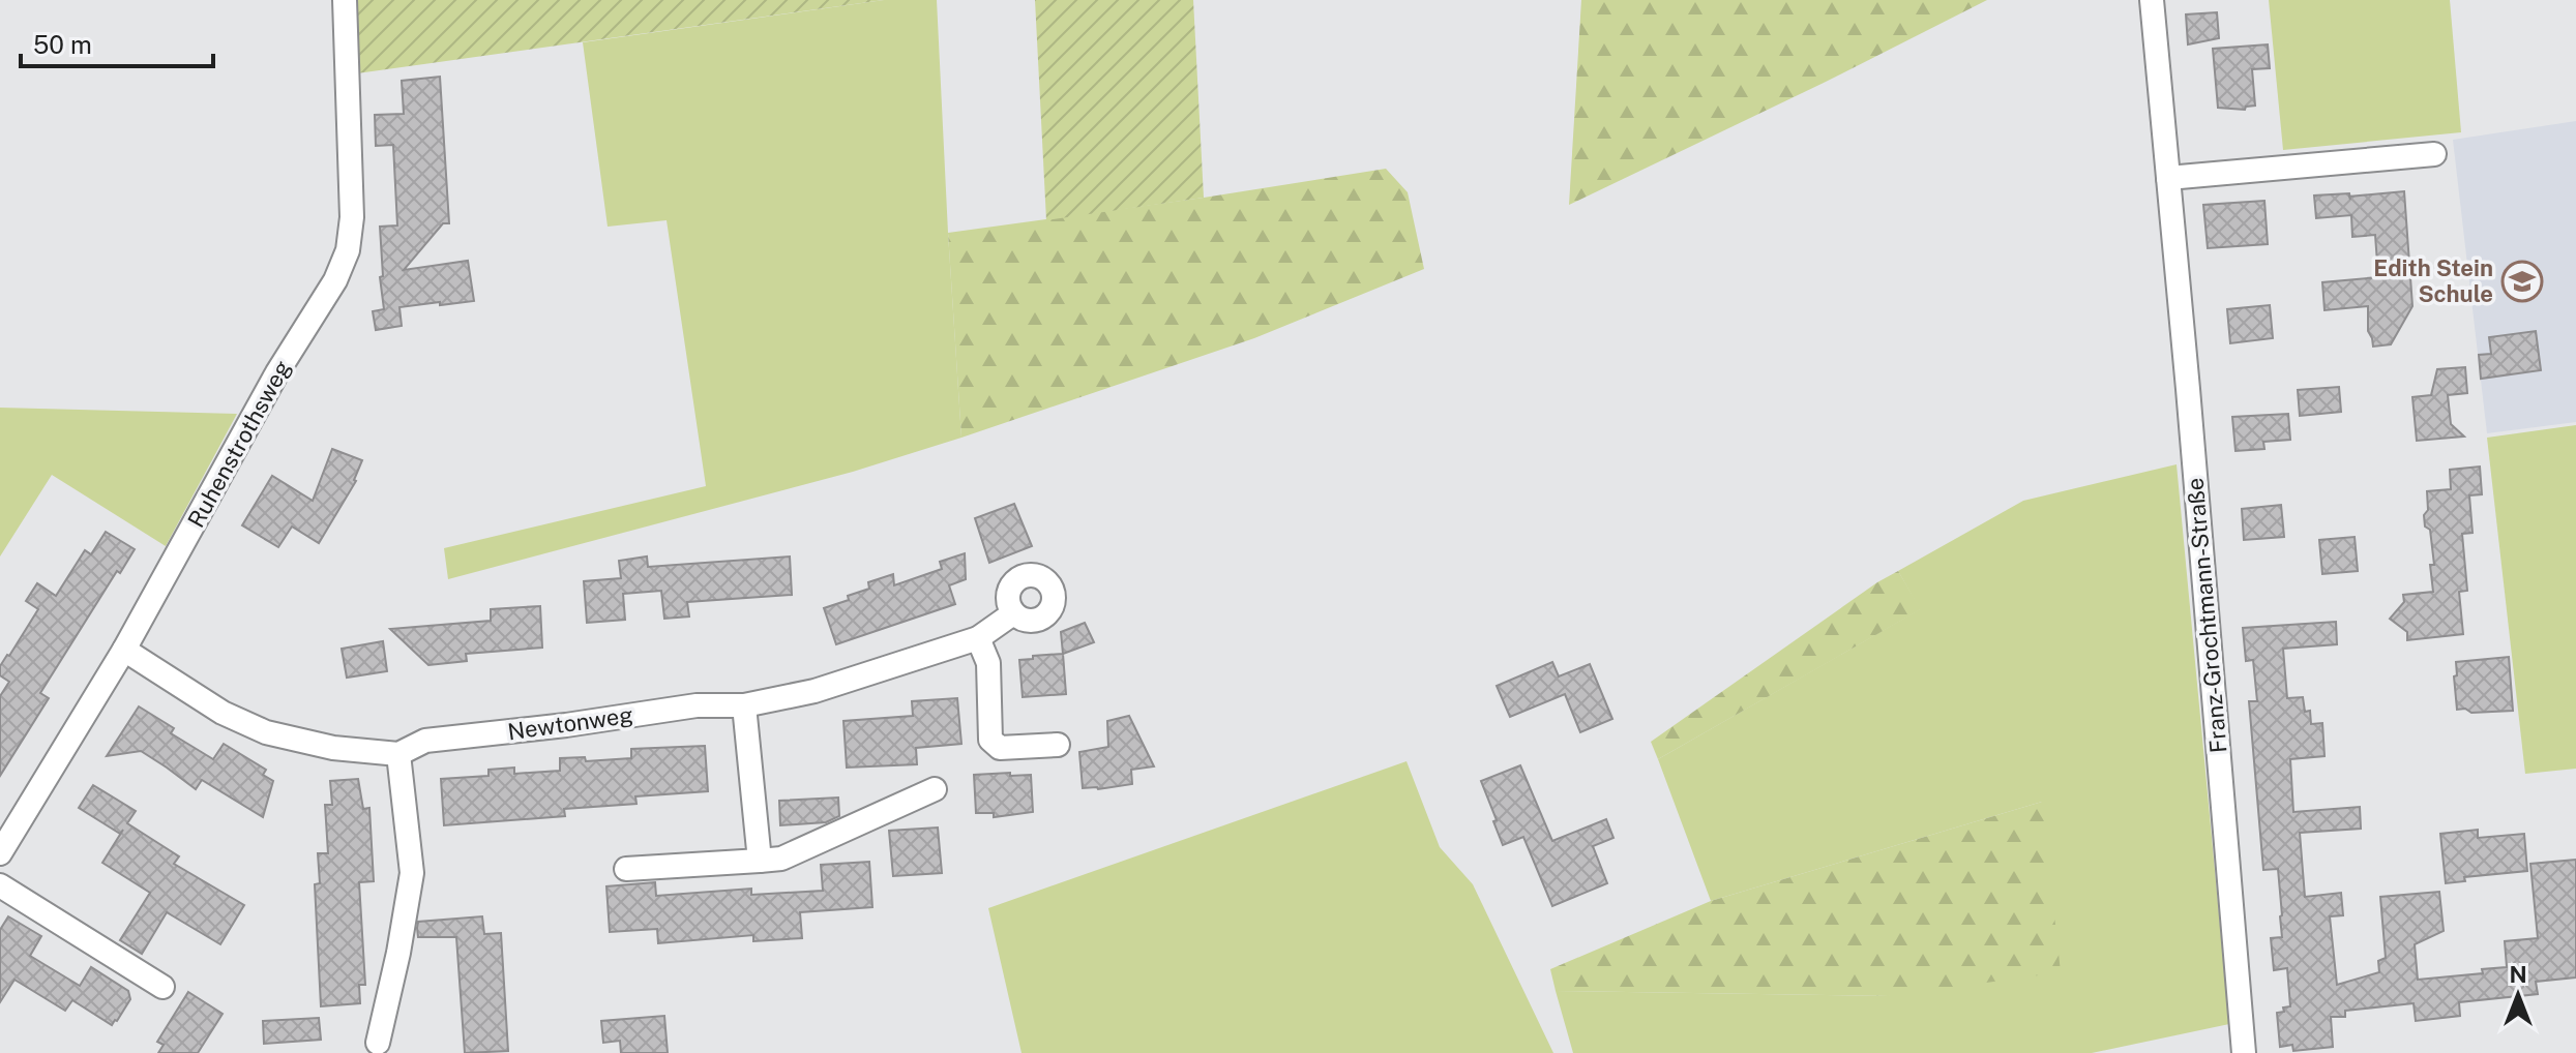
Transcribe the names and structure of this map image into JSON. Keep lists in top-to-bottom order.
{
  "streets": {
    "street": ["Ruhenstrothsweg", "Franz-Grochtmann-Straße", "Newtonweg"]
  },
  "crossings": [
    ["Ruhenstrothsweg", "Newtonweg"]
  ],
  "places": {
    "school or university": ["Edith Stein Schule"]
  },
  "scale_bar": "50 m",
  "north": "top"
}
